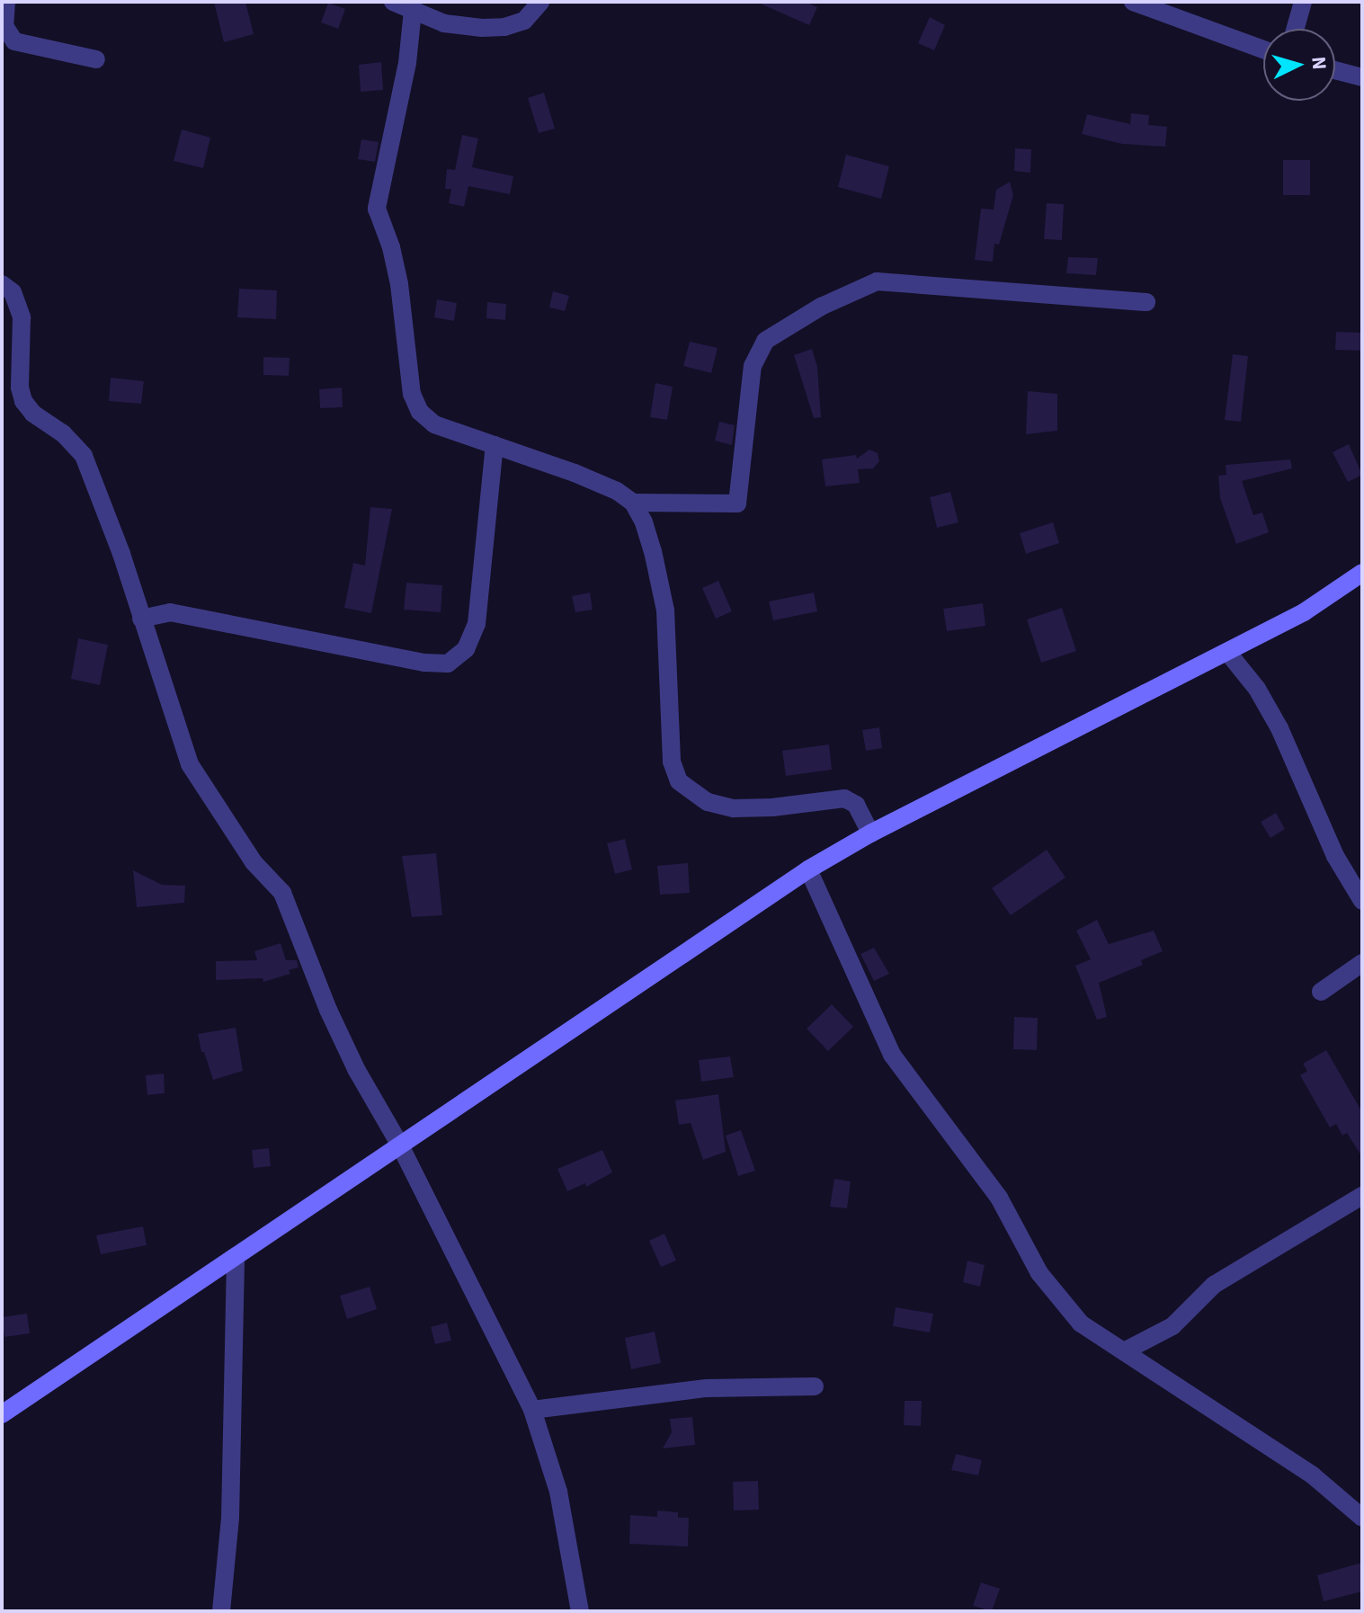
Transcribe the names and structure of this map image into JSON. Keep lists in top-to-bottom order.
{
  "north": "right"
}
